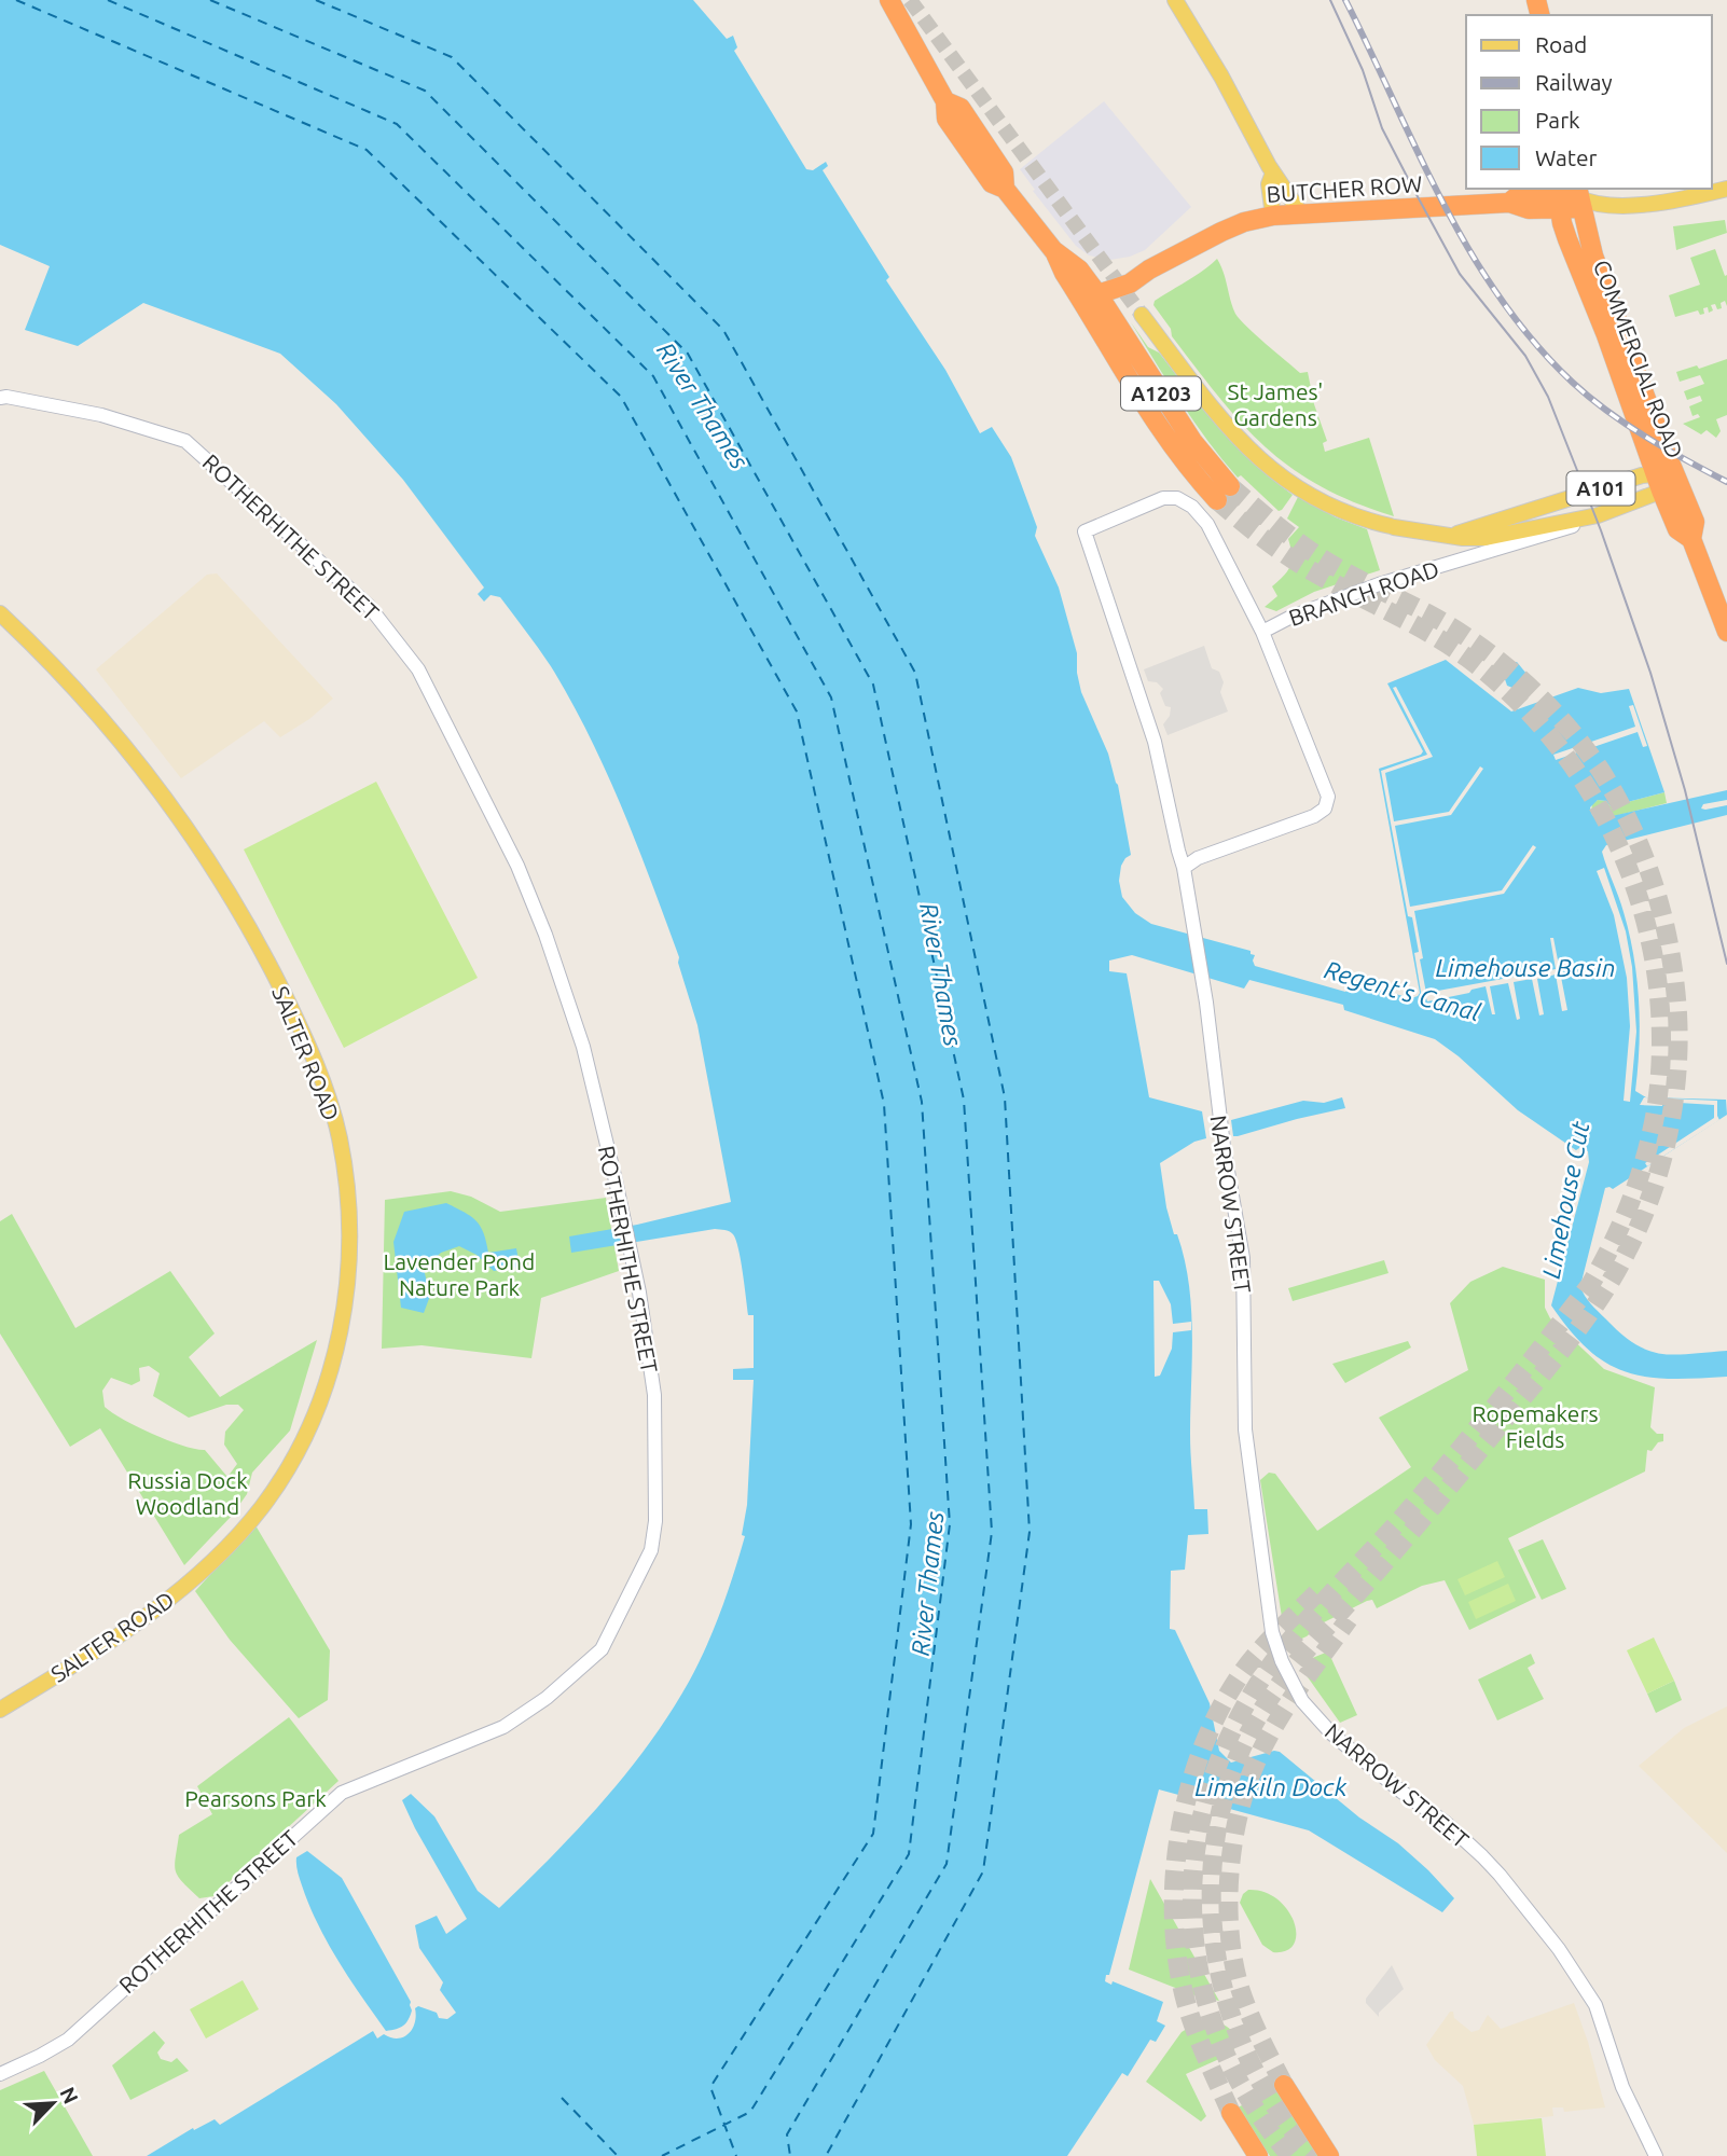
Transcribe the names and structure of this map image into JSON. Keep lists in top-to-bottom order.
{
  "streets": {
    "highway": ["BUTCHER ROW", "COMMERCIAL ROAD", "A1203"],
    "main road": ["A101", "BRANCH ROAD", "SALTER ROAD"],
    "street": ["ROTHERHITHE STREET", "NARROW STREET"]
  },
  "crossings": [
    ["BUTCHER ROW", "COMMERCIAL ROAD"],
    ["BUTCHER ROW", "A1203"],
    ["COMMERCIAL ROAD", "BRANCH ROAD"],
    ["A101", "BRANCH ROAD"],
    ["BRANCH ROAD", "NARROW STREET"]
  ],
  "water": [
    "River Thames",
    "Limehouse Basin",
    "Regent's Canal",
    "Limehouse Cut",
    "Limekiln Dock"
  ],
  "parks": [
    "St James' Gardens",
    "Lavender Pond Nature Park",
    "Ropemakers Fields",
    "Russia Dock Woodland",
    "Pearsons Park"
  ],
  "legend": [
    "Road",
    "Railway",
    "Park",
    "Water"
  ],
  "north": "top right"
}
